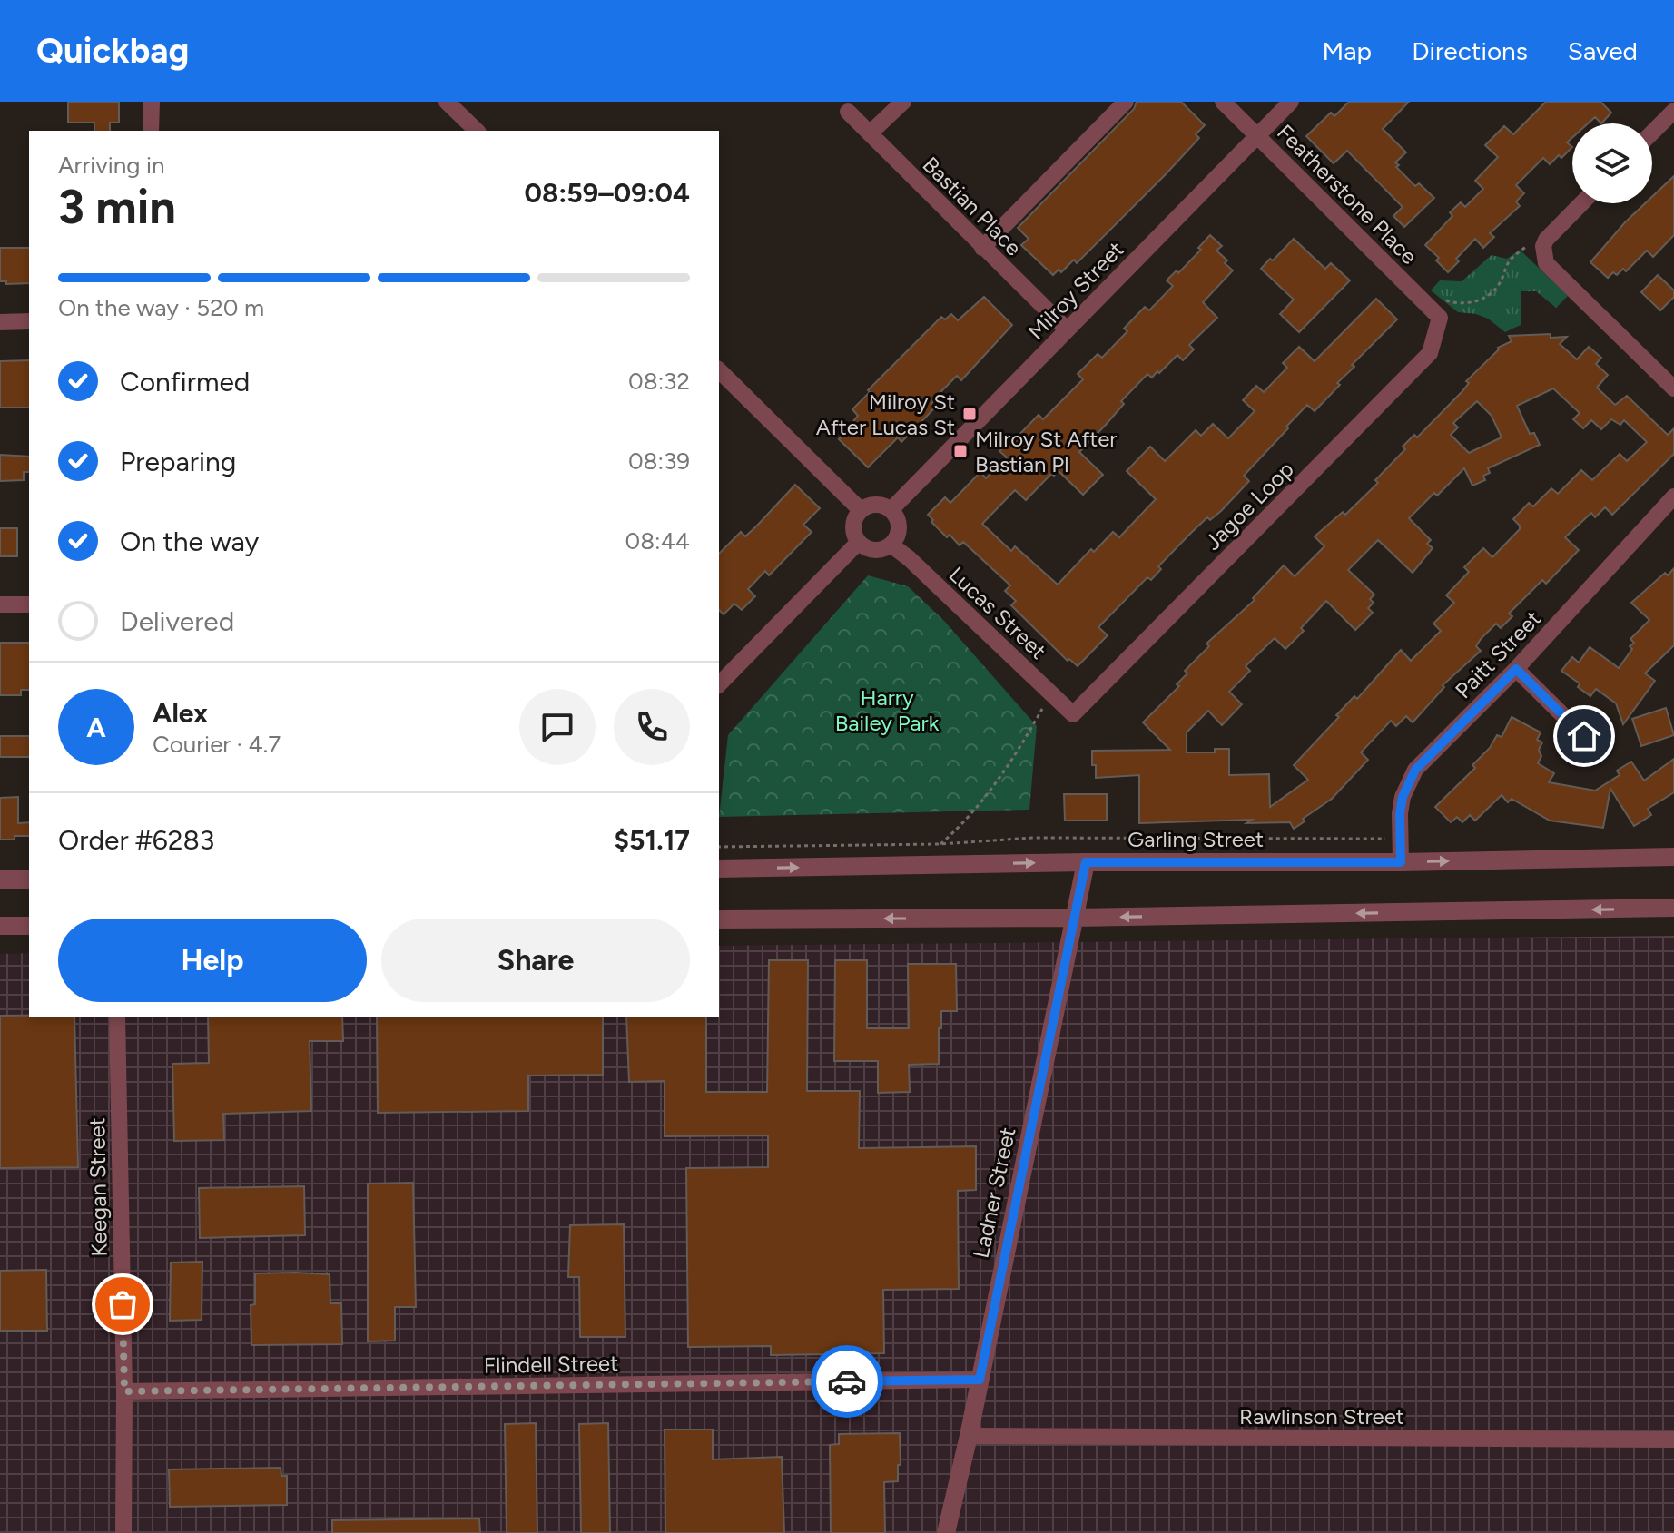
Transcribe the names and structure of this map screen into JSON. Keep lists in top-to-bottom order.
{
  "streets": {
    "street": [
      "Featherstone Place",
      "Bastian Place",
      "Milroy Street",
      "Jagoe Loop",
      "Lucas Street",
      "Paitt Street",
      "Garling Street",
      "Keegan Street",
      "Ladner Street",
      "Flindell Street",
      "Rawlinson Street"
    ]
  },
  "crossings": [
    ["Featherstone Place", "Milroy Street"],
    ["Featherstone Place", "Jagoe Loop"],
    ["Bastian Place", "Milroy Street"],
    ["Milroy Street", "Lucas Street"],
    ["Jagoe Loop", "Lucas Street"],
    ["Paitt Street", "Garling Street"],
    ["Garling Street", "Ladner Street"],
    ["Keegan Street", "Flindell Street"],
    ["Ladner Street", "Flindell Street"],
    ["Ladner Street", "Rawlinson Street"]
  ],
  "parks": ["Harry Bailey Park"],
  "places": {
    "transit": ["Milroy St After Lucas St", "Milroy St After Bastian Pl"]
  },
  "page": {
    "header": "Quickbag",
    "nav": ["Map", "Directions", "Saved"],
    "heading": ["3 min", "Arriving in", "08:59–09:04"],
    "panel": [
      "Alex",
      "Courier · 4.7",
      "Order #6283",
      "$51.17"
    ],
    "bar": "On the way · 520 m",
    "list": [
      ["Confirmed", "08:32"],
      ["Preparing", "08:39"],
      ["On the way", "08:44"],
      "Delivered"
    ],
    "round": "A",
    "buttons": ["Help", "Share"]
  }
}
